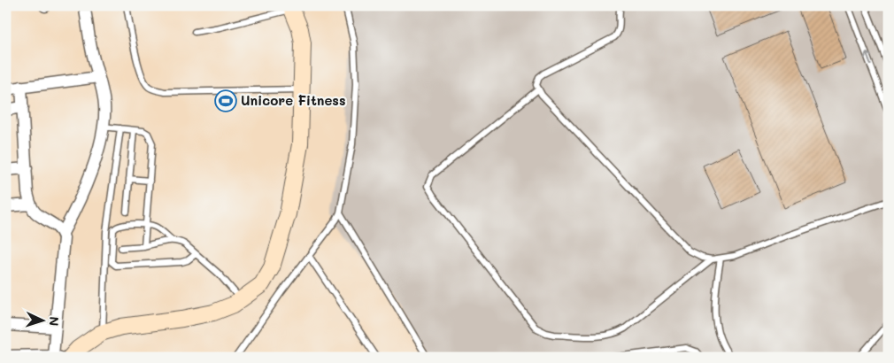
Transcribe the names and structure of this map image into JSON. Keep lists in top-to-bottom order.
{
  "places": {
    "sports": ["Unicore Fitness"]
  },
  "north": "right"
}
